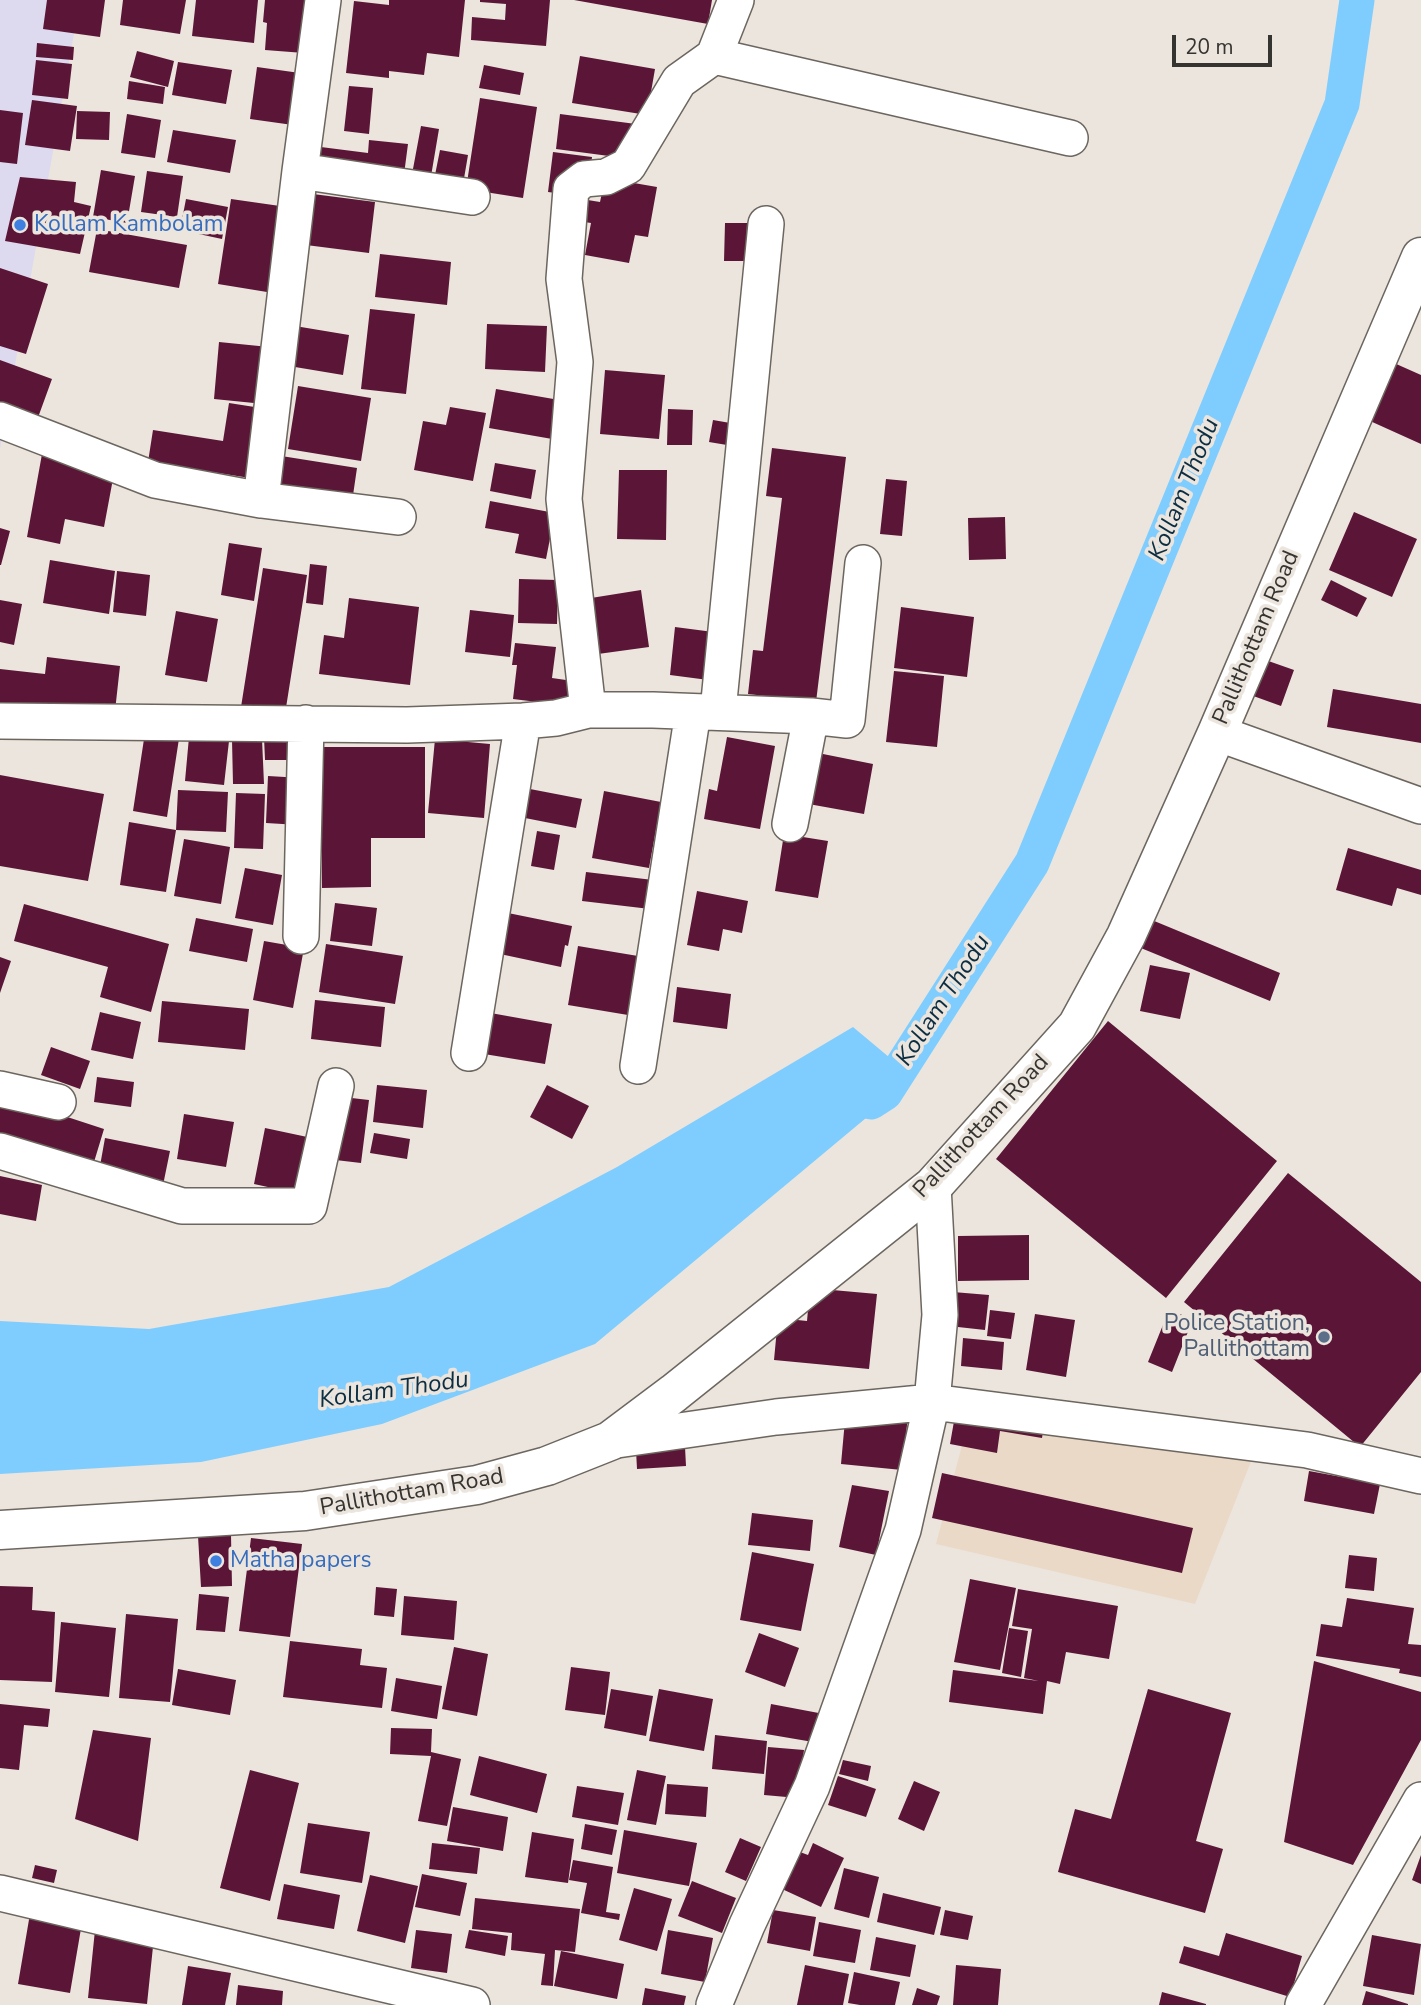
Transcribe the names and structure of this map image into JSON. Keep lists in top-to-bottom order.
{
  "streets": {
    "street": ["Pallithottam Road"]
  },
  "water": ["Kollam Thodu"],
  "places": ["Kollam Kambolam", "Police Station, Pallithottam", "Matha papers"],
  "scale_bar": "20 m"
}
